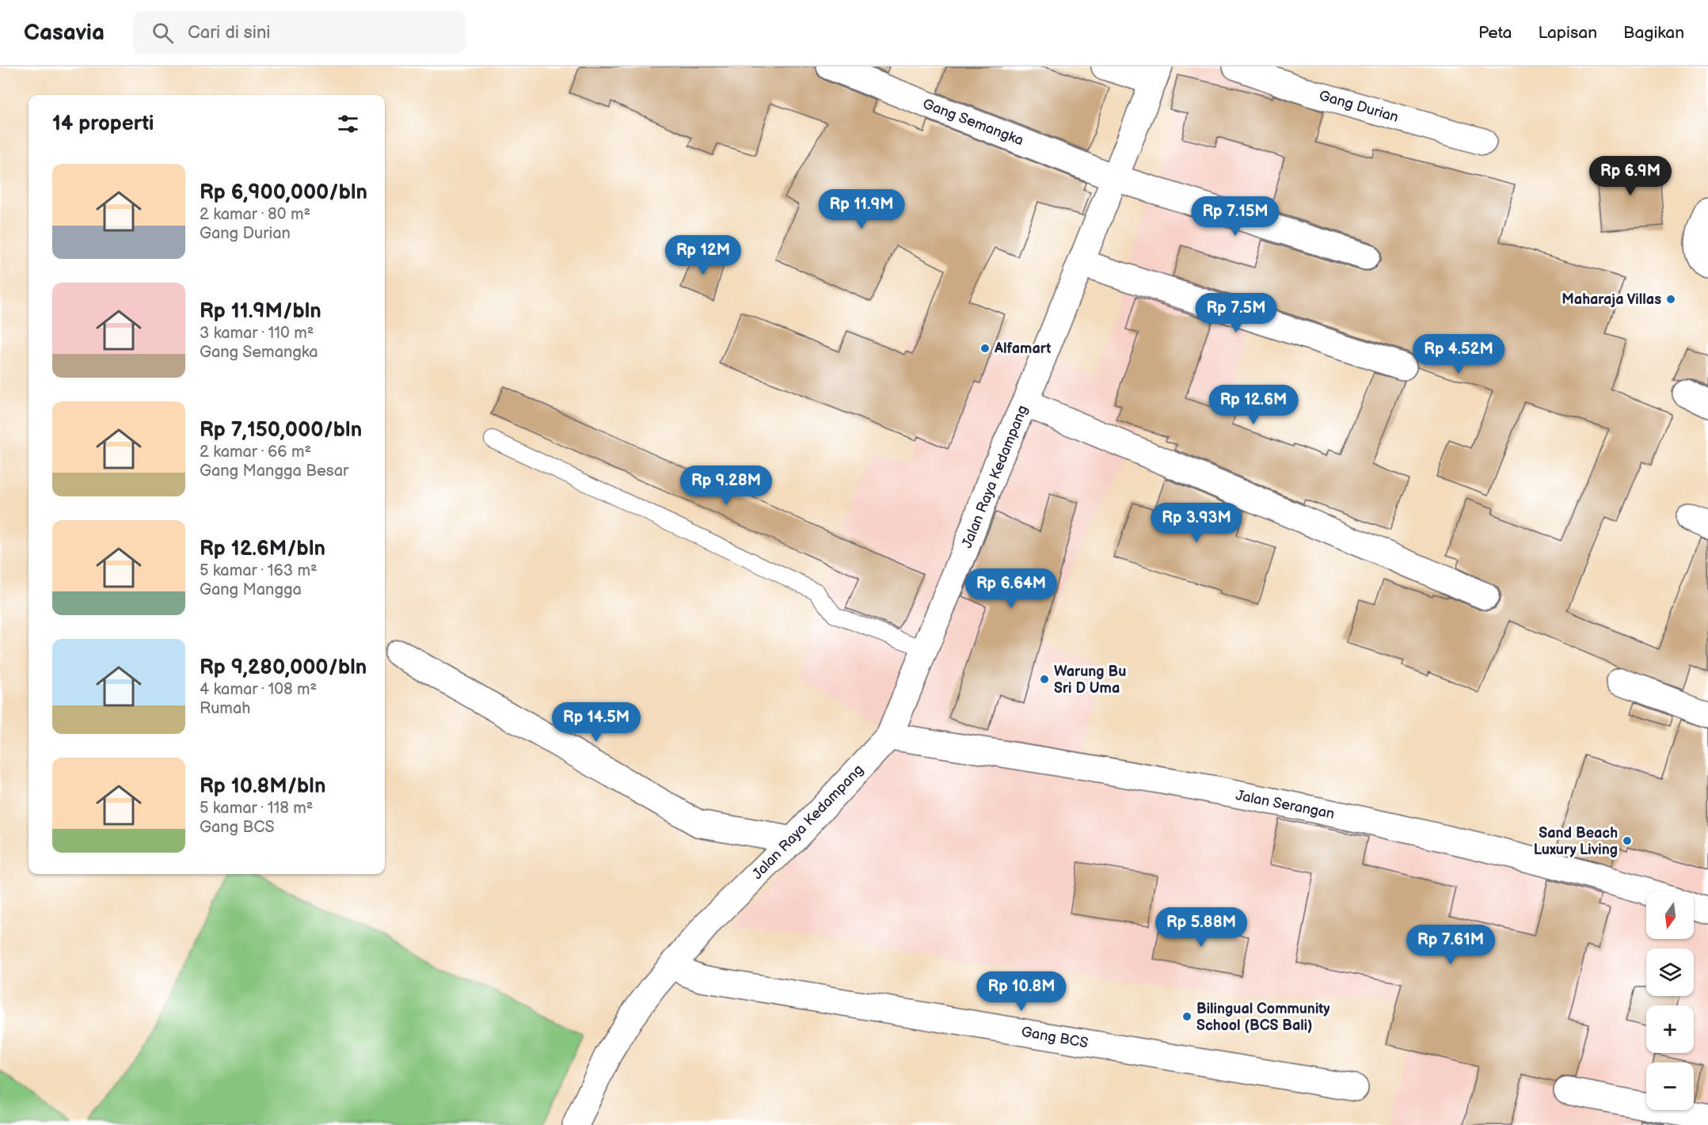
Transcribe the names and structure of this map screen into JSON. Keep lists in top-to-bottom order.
{
  "streets": {
    "street": [
      "Gang Durian",
      "Gang Semangka",
      "Jalan Raya Kedampang",
      "Jalan Serangan",
      "Gang BCS"
    ]
  },
  "crossings": [
    ["Gang Semangka", "Jalan Raya Kedampang"],
    ["Jalan Raya Kedampang", "Jalan Serangan"],
    ["Jalan Raya Kedampang", "Gang BCS"]
  ],
  "places": [
    "Maharaja Villas",
    "Alfamart",
    "Warung Bu Sri D Uma",
    "Sand Beach Luxury Living",
    "Bilingual Community School (BCS Bali)"
  ],
  "north": "bottom",
  "page": {
    "header": "Casavia",
    "search": "Cari di sini",
    "nav": ["Peta", "Lapisan", "Bagikan"],
    "heading": "14 properti",
    "list": [
      {
        "name": "Rp 6,900,000/bln",
        "note": "2 kamar · 80 m² · Gang Durian"
      },
      {
        "name": "Rp 11.9M/bln",
        "note": "3 kamar · 110 m² · Gang Semangka"
      },
      {
        "name": "Rp 7,150,000/bln",
        "note": "2 kamar · 66 m² · Gang Mangga Besar"
      },
      {
        "name": "Rp 12.6M/bln",
        "note": "5 kamar · 163 m² · Gang Mangga"
      },
      {
        "name": "Rp 9,280,000/bln",
        "note": "4 kamar · 108 m² · Rumah"
      },
      {
        "name": "Rp 10.8M/bln",
        "note": "5 kamar · 118 m² · Gang BCS"
      }
    ],
    "price": [
      "Rp 6.9M",
      "Rp 11.9M",
      "Rp 7.15M",
      "Rp 12M",
      "Rp 7.5M",
      "Rp 4.52M",
      "Rp 12.6M",
      "Rp 9.28M",
      "Rp 3.93M",
      "Rp 6.64M",
      "Rp 14.5M",
      "Rp 5.88M",
      "Rp 7.61M",
      "Rp 10.8M"
    ],
    "map_buttons": ["+", "−"]
  }
}
